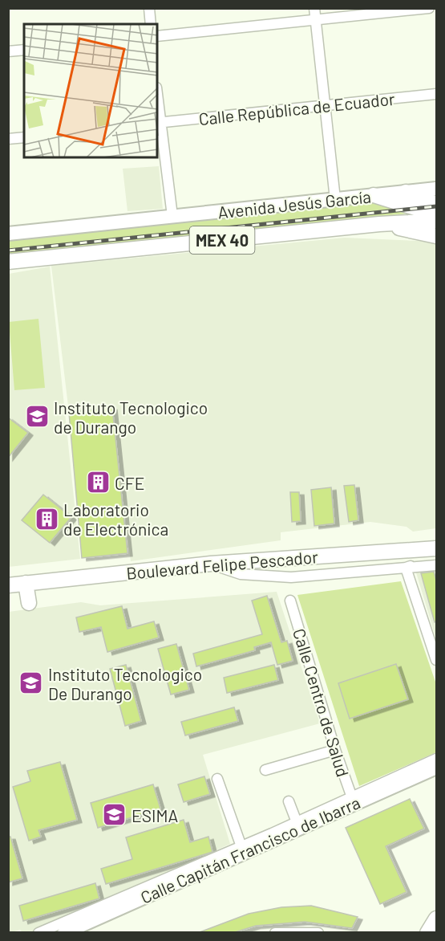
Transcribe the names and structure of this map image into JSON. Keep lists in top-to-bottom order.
{
  "streets": {
    "main road": ["Avenida Jesús García", "MEX 40", "Boulevard Felipe Pescador"],
    "street": ["Calle República de Ecuador", "Calle Centro de Salud", "Calle Capitán Francisco de Ibarra"]
  },
  "crossings": [
    ["Calle Centro de Salud", "Calle Capitán Francisco de Ibarra"]
  ],
  "places": {
    "school or university": ["Instituto Tecnologico de Durango", "Instituto Tecnologico De Durango", "ESIMA"],
    "building": ["CFE", "Laboratorio de Electrónica"]
  }
}
